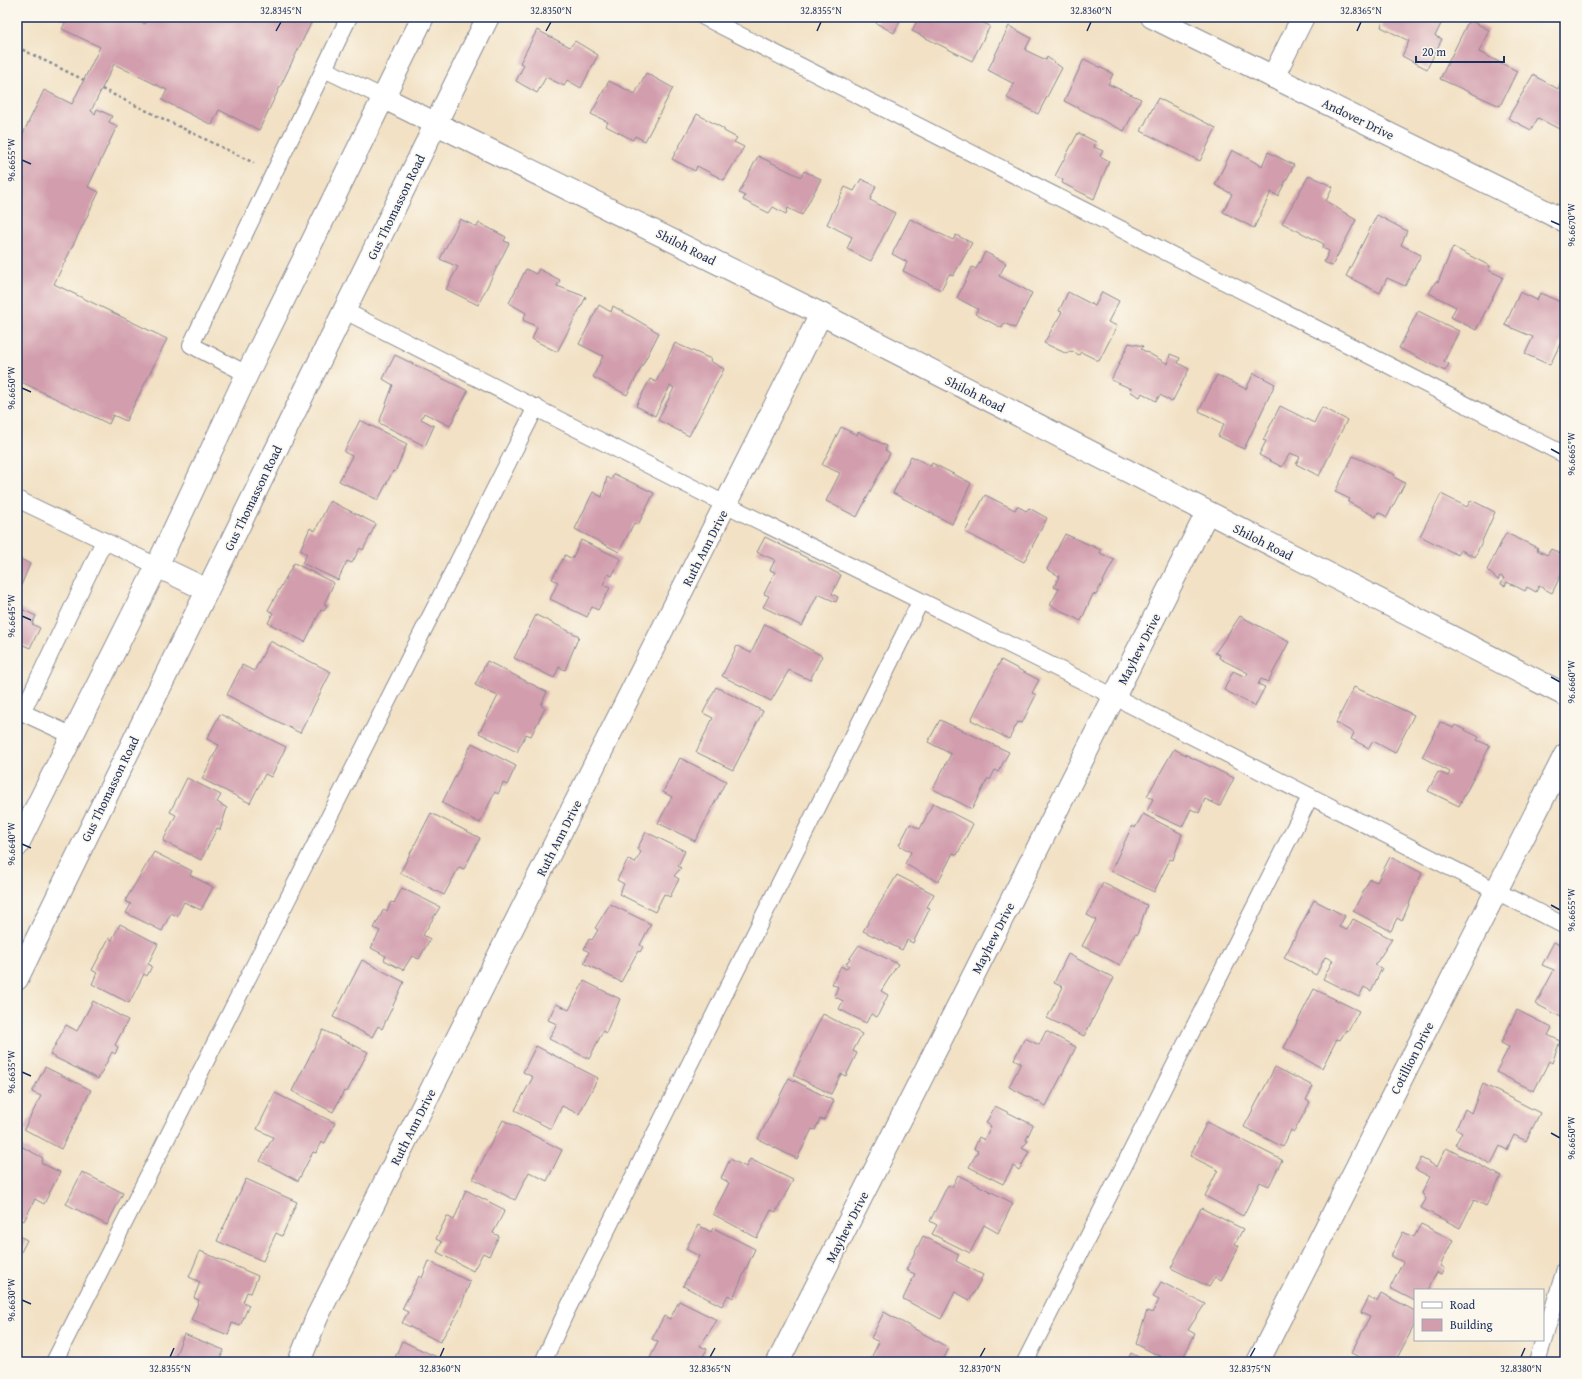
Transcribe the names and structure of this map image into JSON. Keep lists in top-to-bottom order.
{
  "streets": {
    "street": [
      "Andover Drive",
      "Gus Thomasson Road",
      "Shiloh Road",
      "Ruth Ann Drive",
      "Mayhew Drive",
      "Cotillion Drive"
    ]
  },
  "crossings": [
    ["Gus Thomasson Road", "Shiloh Road"],
    ["Shiloh Road", "Ruth Ann Drive"],
    ["Shiloh Road", "Mayhew Drive"]
  ],
  "legend": ["Road", "Building"],
  "scale_bar": "20 m",
  "coordinates": [
    "32.8345°N",
    "32.8350°N",
    "32.8355°N",
    "32.8360°N",
    "32.8365°N",
    "96.6655°W",
    "96.6670°W",
    "96.6650°W",
    "96.6665°W",
    "96.6645°W",
    "96.6660°W",
    "96.6640°W",
    "96.6635°W",
    "96.6630°W",
    "32.8370°N",
    "32.8375°N",
    "32.8380°N"
  ]
}
